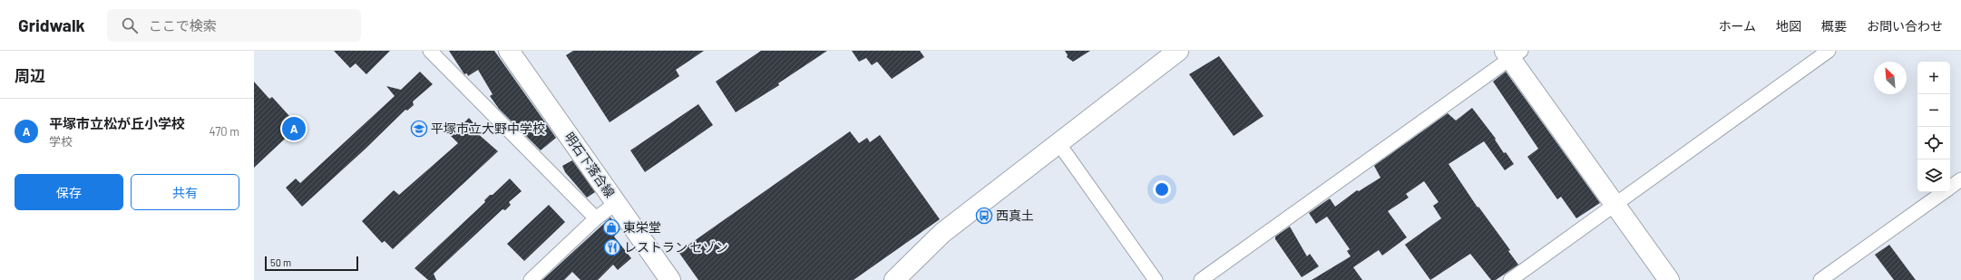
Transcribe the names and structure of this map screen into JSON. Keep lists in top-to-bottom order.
{
  "streets": {
    "street": ["明石下落合線"]
  },
  "places": {
    "school or university": ["平塚市立大野中学校"],
    "bus stop": ["西真土"],
    "shop": ["東栄堂"],
    "restaurant": ["レストラン セゾン"]
  },
  "scale_bar": "50 m",
  "north": "top left",
  "page": {
    "header": "Gridwalk",
    "search": "ここで検索",
    "nav": [
      "ホーム",
      "地図",
      "概要",
      "お問い合わせ"
    ],
    "heading": "周辺",
    "map_buttons": ["+", "−"],
    "list": [
      {
        "mark": "A",
        "name": "平塚市立松が丘小学校",
        "note": "学校",
        "value": "470 m"
      }
    ],
    "pins": "A",
    "buttons": ["保存", "共有"],
    "scale": "50 m"
  }
}
